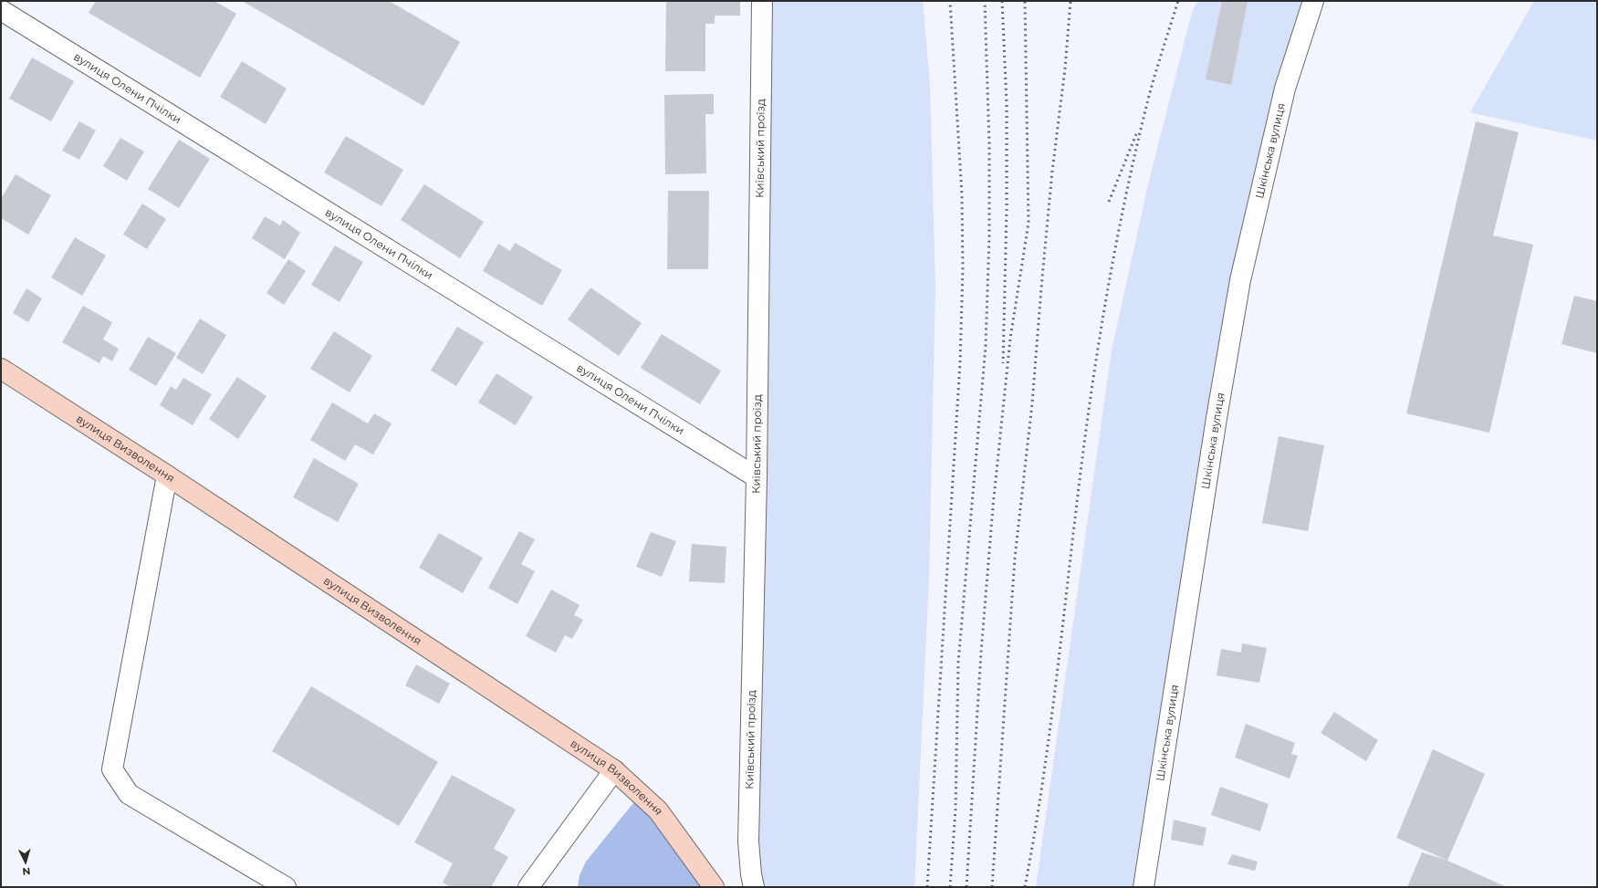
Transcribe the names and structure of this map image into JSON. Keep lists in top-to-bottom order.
{
  "streets": {
    "street": [
      "вулиця Олени Пчілки",
      "Київський проїзд",
      "Шкінська вулиця",
      "вулиця Визволення"
    ]
  },
  "crossings": [
    ["вулиця Олени Пчілки", "Київський проїзд"]
  ],
  "north": "bottom"
}
